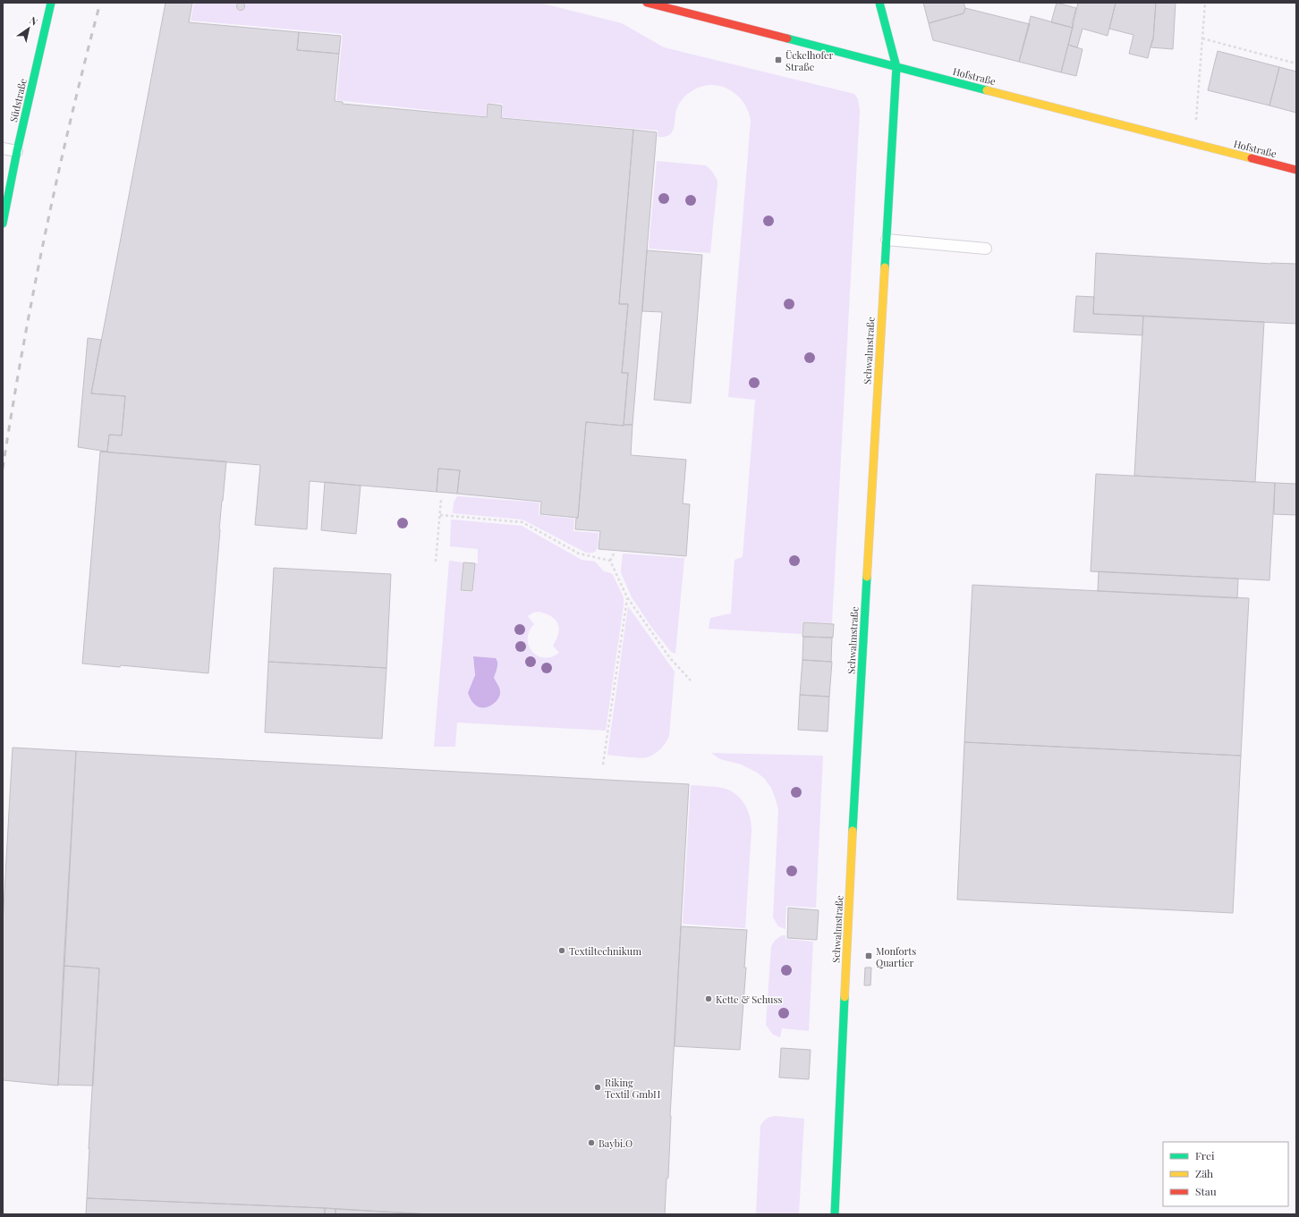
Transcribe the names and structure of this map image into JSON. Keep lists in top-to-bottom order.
{
  "streets": {
    "street": ["Hofstraße", "Südstraße", "Schwalmstraße"]
  },
  "crossings": [
    ["Hofstraße", "Schwalmstraße"]
  ],
  "places": {
    "transit": ["Ückelhofer Straße", "Monforts Quartier"],
    "other": [
      "Textiltechnikum",
      "Kette & Schuss",
      "Riking Textil GmbH",
      "Baybi.O"
    ]
  },
  "legend": ["Frei", "Zäh", "Stau"],
  "north": "top right"
}
